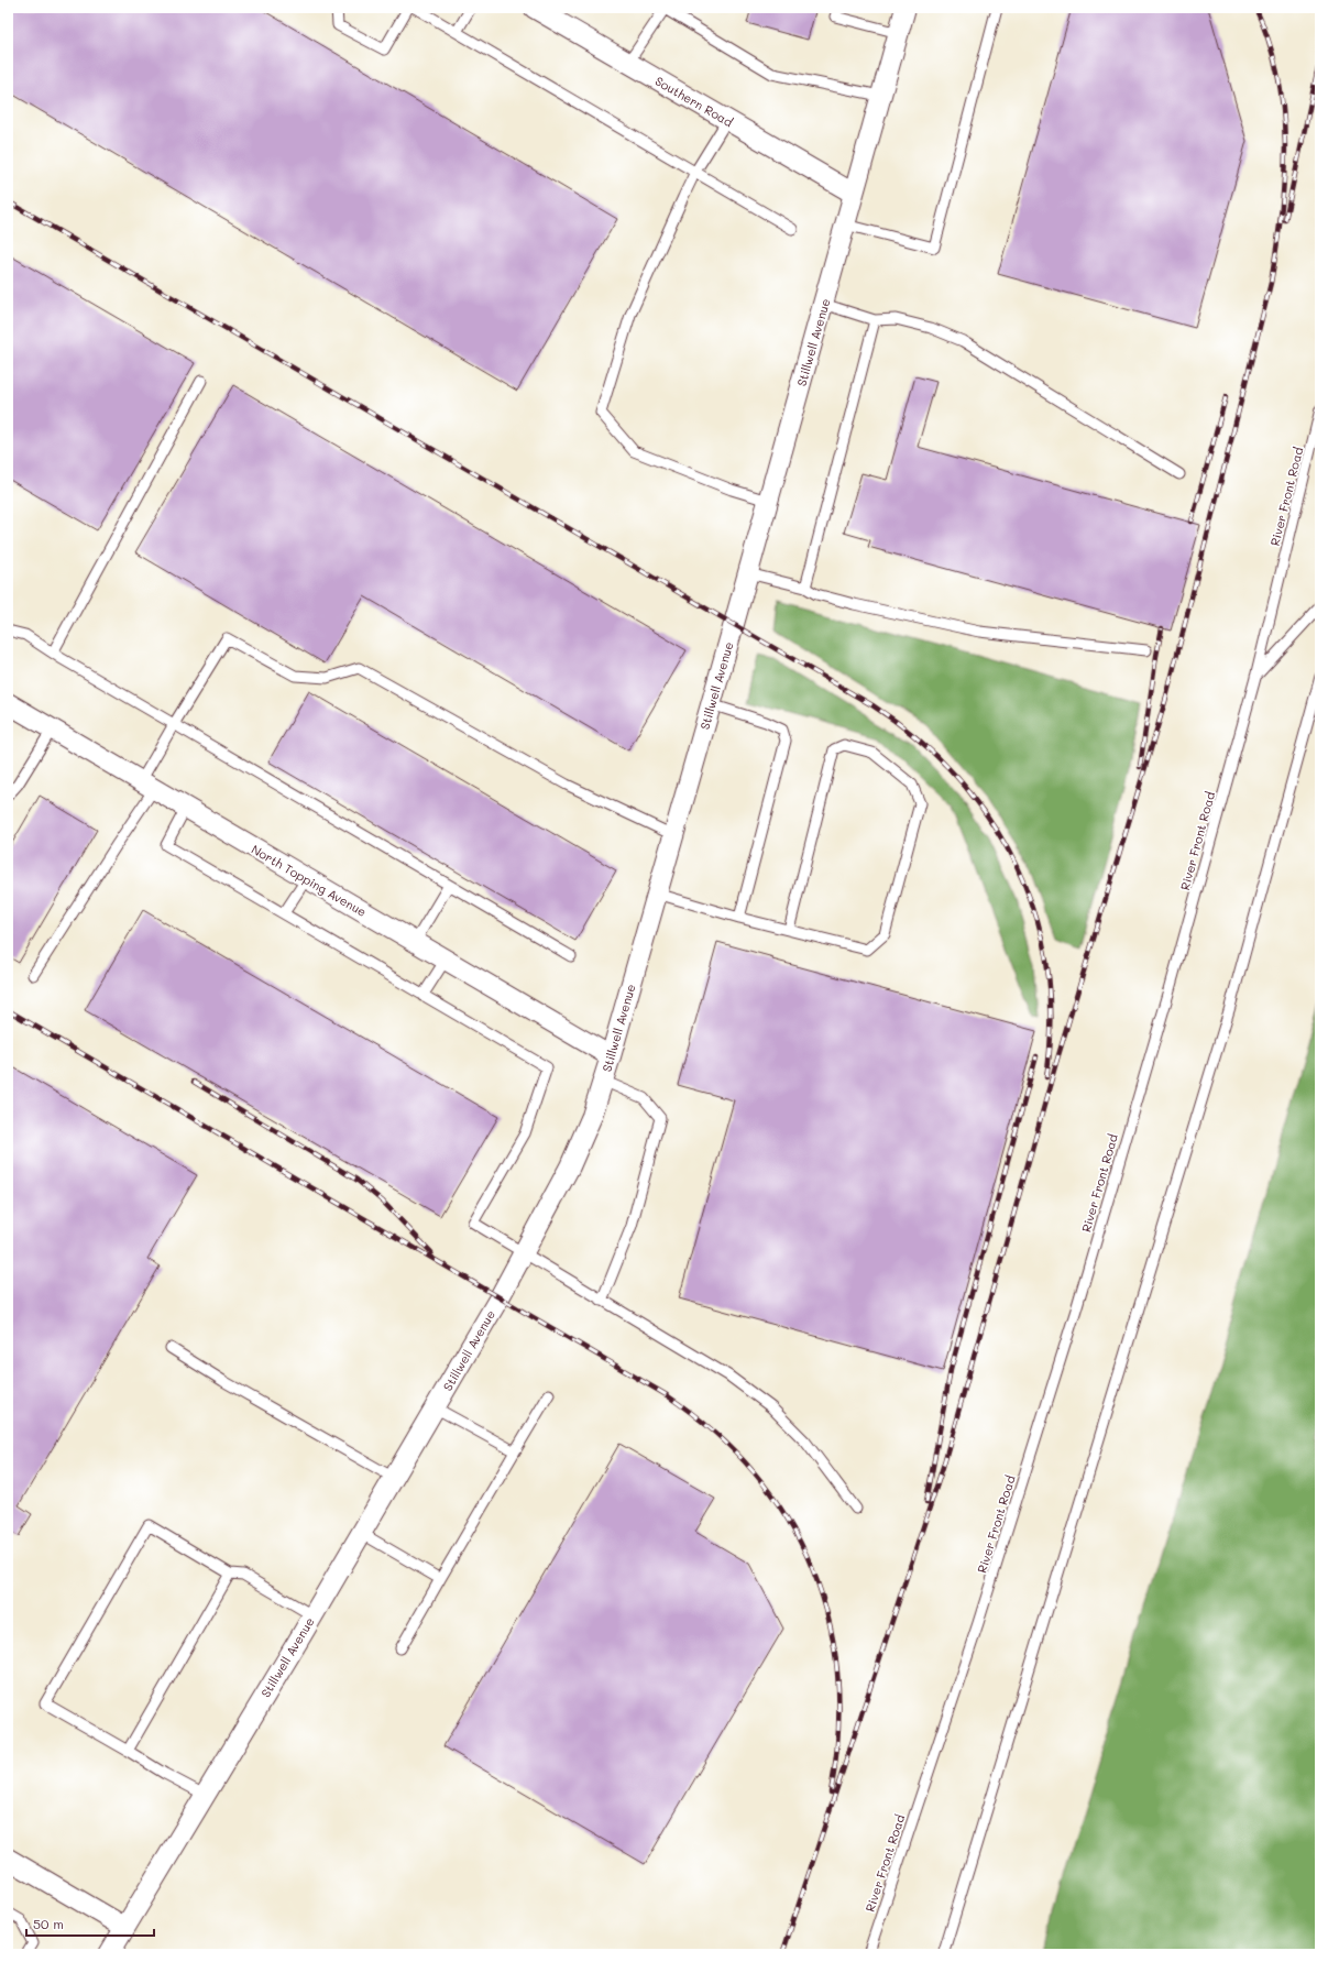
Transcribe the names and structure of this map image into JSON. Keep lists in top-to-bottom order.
{
  "streets": {
    "street": ["Southern Road", "Stillwell Avenue", "North Topping Avenue"],
    "lane": ["River Front Road"]
  },
  "crossings": [
    ["Southern Road", "Stillwell Avenue"],
    ["Stillwell Avenue", "North Topping Avenue"]
  ],
  "scale_bar": "50 m"
}
